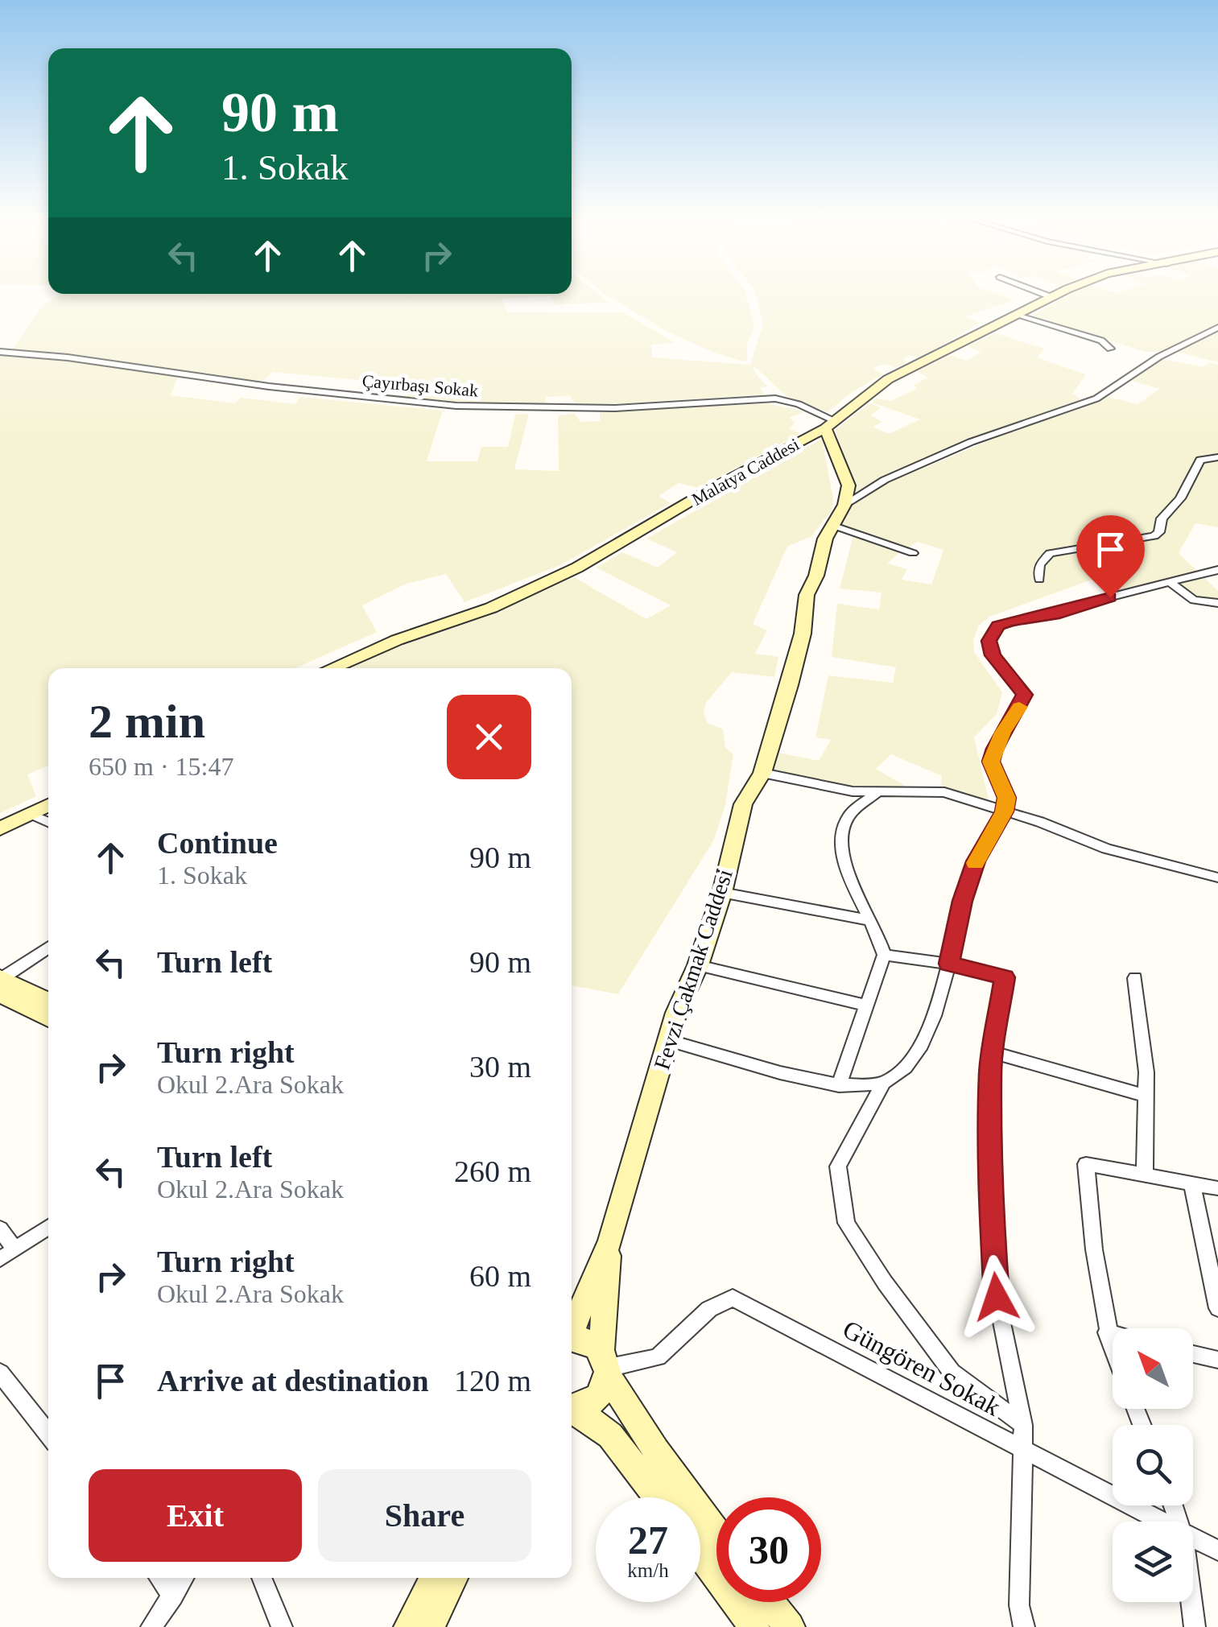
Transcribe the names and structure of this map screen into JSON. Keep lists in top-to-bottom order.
{
  "streets": {
    "street": [
      "Çayırbaşı Sokak",
      "Malatya Caddesi",
      "Fevzi Çakmak Caddesi",
      "Güngören Sokak"
    ]
  },
  "crossings": [
    ["Çayırbaşı Sokak", "Malatya Caddesi"]
  ],
  "north": "top left",
  "page": {
    "turn": ["90 m", "1. Sokak"],
    "heading": ["2 min", "650 m · 15:47"],
    "list": [
      {
        "name": "Continue",
        "note": "1. Sokak",
        "value": "90 m"
      },
      {
        "name": "Turn left",
        "value": "90 m"
      },
      {
        "name": "Turn right",
        "note": "Okul 2.Ara Sokak",
        "value": "30 m"
      },
      {
        "name": "Turn left",
        "note": "Okul 2.Ara Sokak",
        "value": "260 m"
      },
      {
        "name": "Turn right",
        "note": "Okul 2.Ara Sokak",
        "value": "60 m"
      },
      {
        "name": "Arrive at destination",
        "value": "120 m"
      }
    ],
    "buttons": ["Exit", "Share"],
    "speed": "27 km/h",
    "limit": "30"
  }
}
